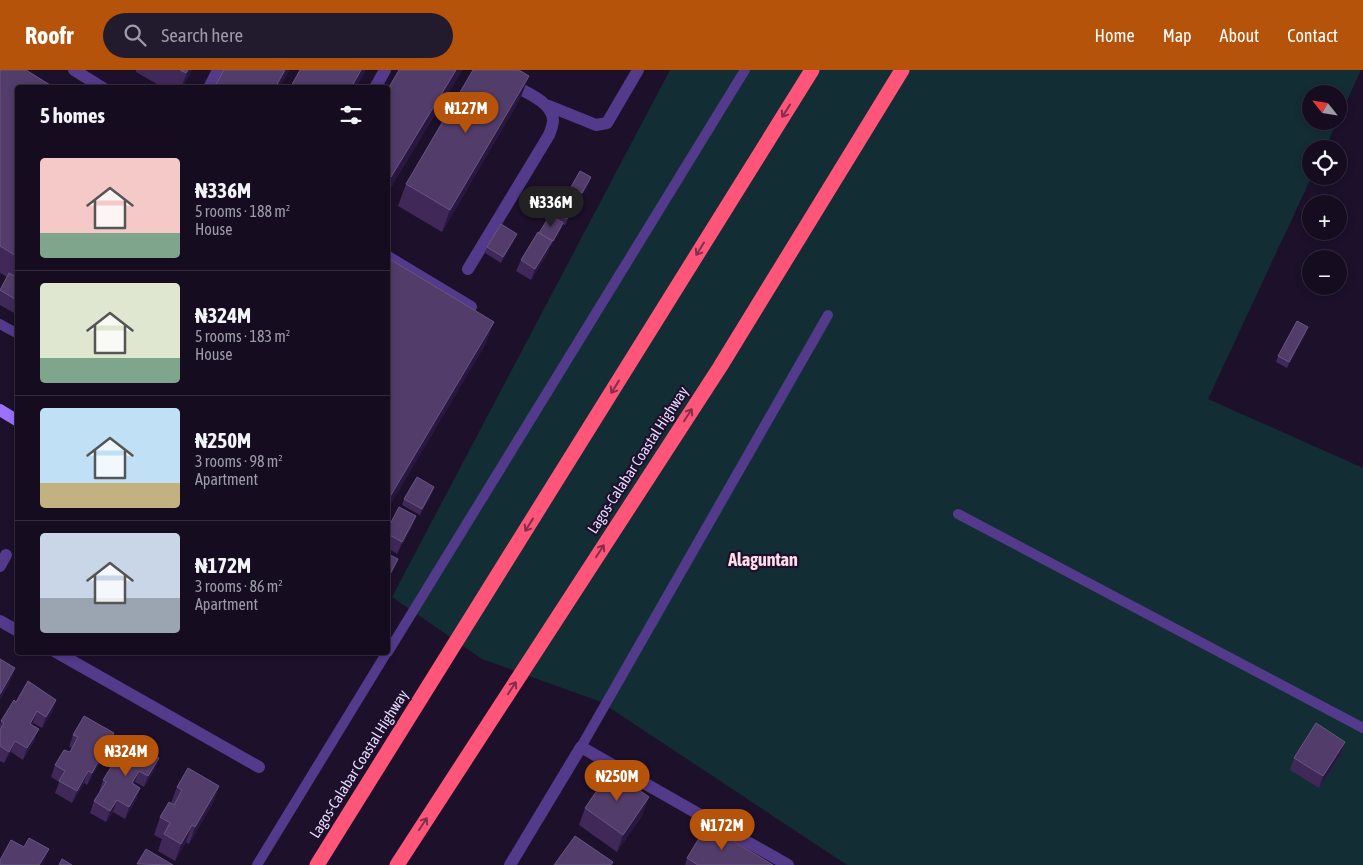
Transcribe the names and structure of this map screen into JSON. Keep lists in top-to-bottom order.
{
  "streets": {
    "highway": ["Lagos-Calabar Coastal Highway"]
  },
  "districts": ["Alaguntan"],
  "north": "top left",
  "page": {
    "header": "Roofr",
    "search": "Search here",
    "nav": [
      "Home",
      "Map",
      "About",
      "Contact"
    ],
    "map_buttons": ["+", "−"],
    "heading": "5 homes",
    "price": [
      "₦127M",
      "₦336M",
      "₦324M",
      "₦250M",
      "₦172M"
    ],
    "list": [
      {
        "name": "₦336M",
        "note": "5 rooms · 188 m² · House"
      },
      {
        "name": "₦324M",
        "note": "5 rooms · 183 m² · House"
      },
      {
        "name": "₦250M",
        "note": "3 rooms · 98 m² · Apartment"
      },
      {
        "name": "₦172M",
        "note": "3 rooms · 86 m² · Apartment"
      }
    ]
  }
}
